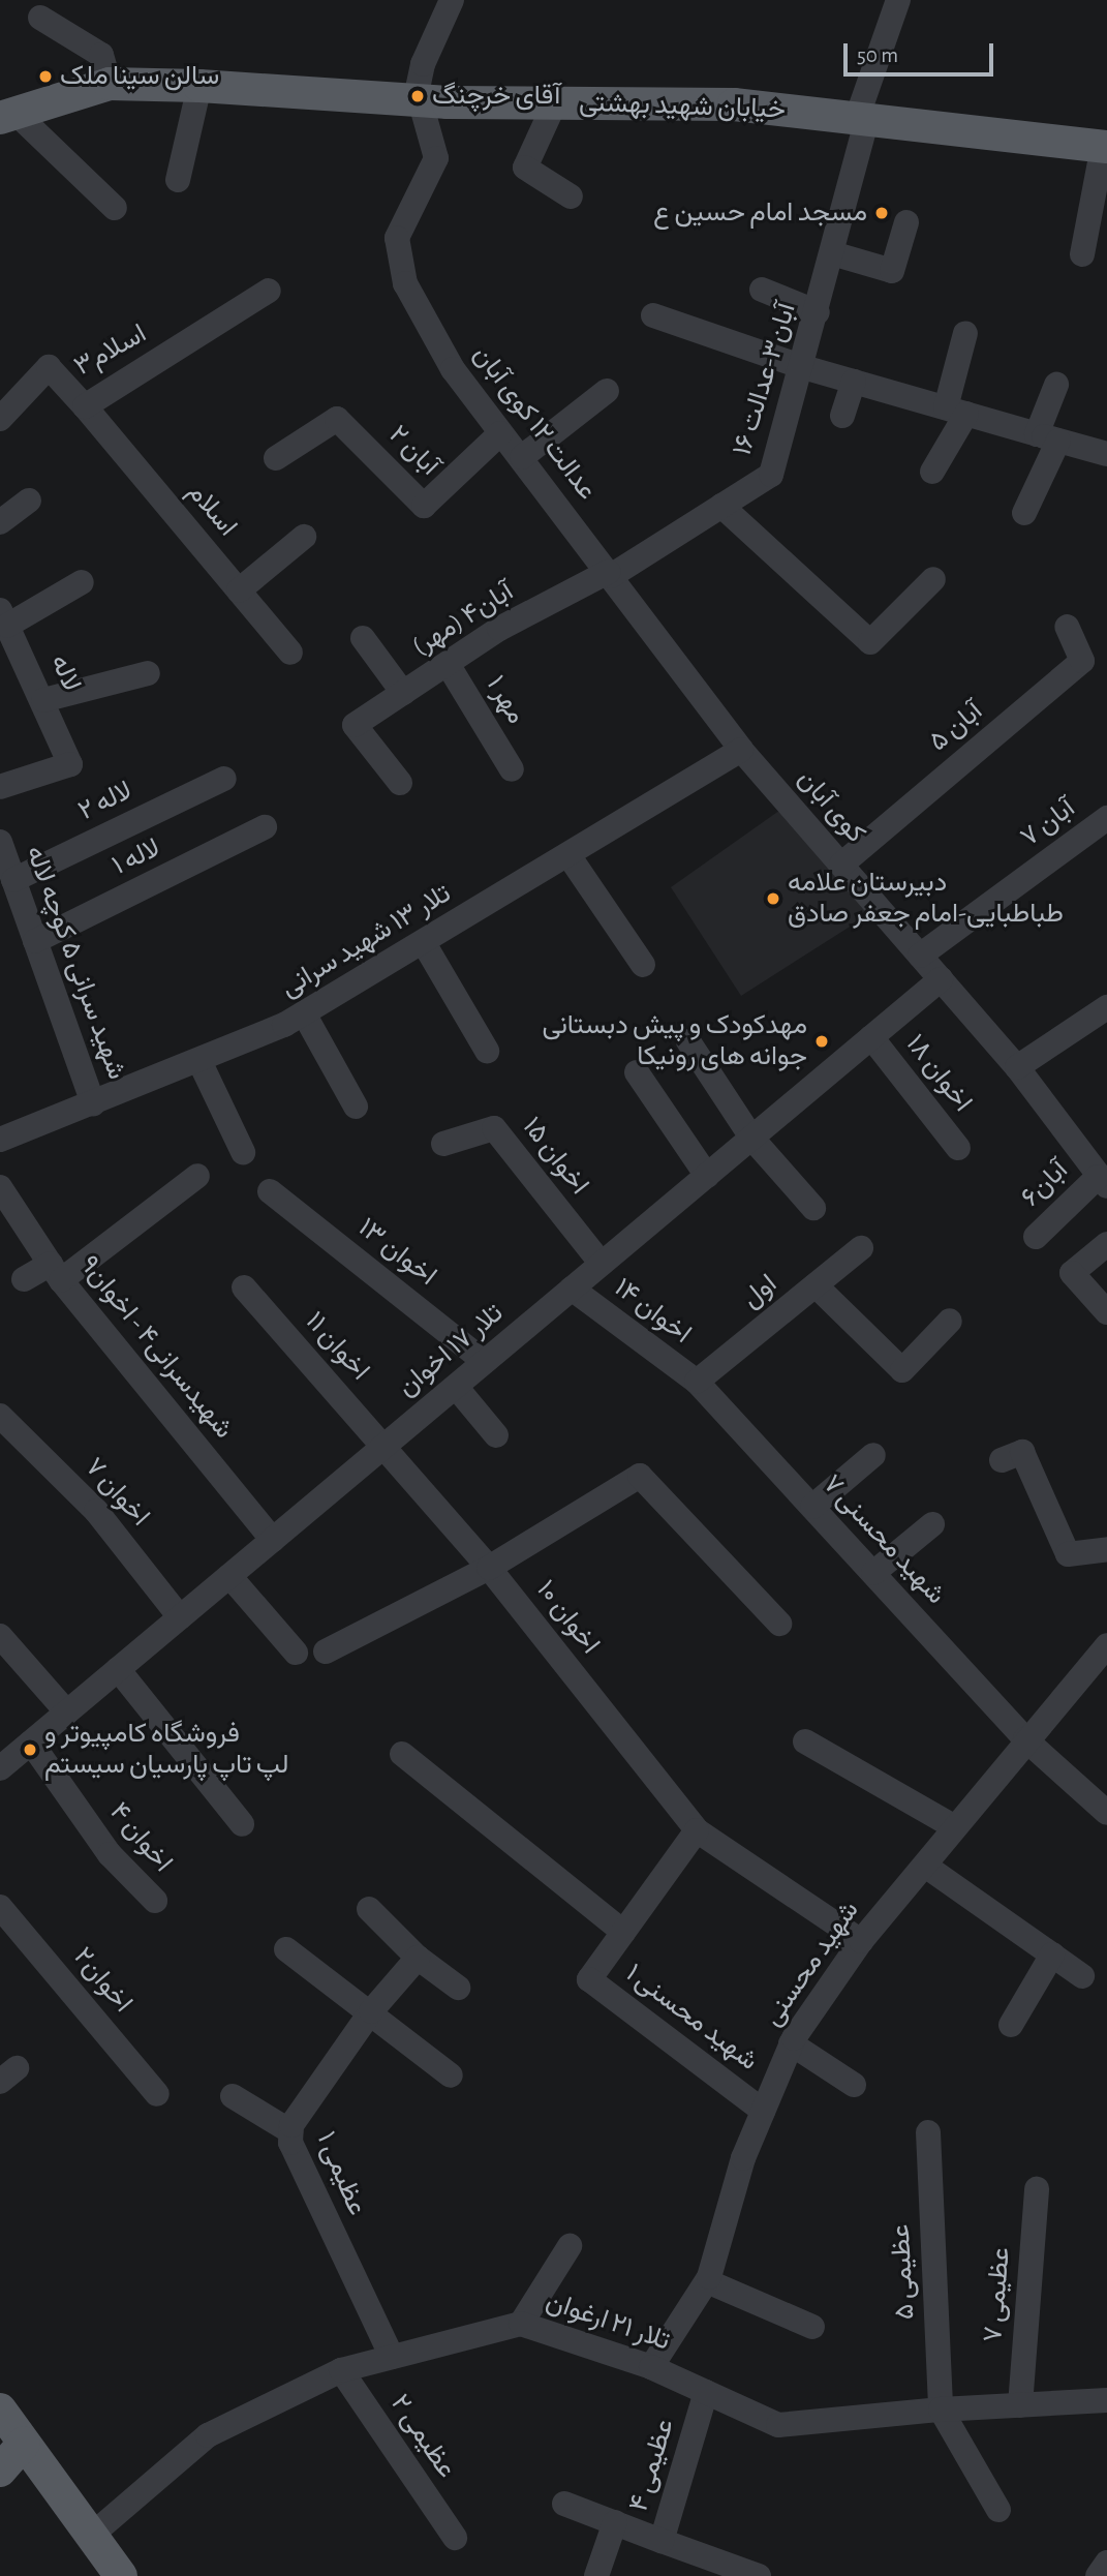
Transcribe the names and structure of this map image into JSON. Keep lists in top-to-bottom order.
{
  "streets": {
    "main road": ["خیابان شهید بهشتی"],
    "street": [
      "اسلام۳",
      "آبان۳-عدالت ۱۶",
      "عدالت ۱۲ کوی آبان",
      "آبان ۲",
      "اسلام",
      "آبان۴ (مهر)",
      "لاله",
      "مهر ۱",
      "آبان ۵",
      "لاله ۲",
      "کوی آبان",
      "آبان ۷",
      "لاله ۱",
      "تلار ۱۳ شهید سرانی",
      "شهید سرانی ۵ کوچه لاله",
      "اخوان ۱۸",
      "اخوان ۱۵",
      "آبان۶",
      "اخوان ۱۳",
      "اول",
      "اخوان ۱۴",
      "اخوان ۱۱",
      "شهیدسرانی۴ - اخوان۹",
      "تلار ۱۷ اخوان",
      "اخوان ۷",
      "شهید محسنی ۷",
      "اخوان ۱۰",
      "اخوان ۴",
      "شهید محسنی",
      "اخوان۲",
      "شهید محسنی ۱",
      "عظیمی ۱",
      "عظیمی ۵",
      "عظیمی ۷",
      "تلار ۲۱ ارغوان",
      "عظیمی ۲",
      "عظیمی ۴"
    ]
  },
  "crossings": [
    ["خیابان شهید بهشتی", "آبان۳-عدالت ۱۶"],
    ["خیابان شهید بهشتی", "عدالت ۱۲ کوی آبان"],
    ["اسلام۳", "اسلام"],
    ["آبان۳-عدالت ۱۶", "عدالت ۱۲ کوی آبان"],
    ["آبان۳-عدالت ۱۶", "آبان۴ (مهر)"],
    ["عدالت ۱۲ کوی آبان", "آبان ۲"],
    ["عدالت ۱۲ کوی آبان", "آبان۴ (مهر)"],
    ["عدالت ۱۲ کوی آبان", "کوی آبان"],
    ["عدالت ۱۲ کوی آبان", "تلار ۱۳ شهید سرانی"],
    ["آبان۴ (مهر)", "مهر ۱"],
    ["آبان ۵", "کوی آبان"],
    ["لاله ۲", "شهید سرانی ۵ کوچه لاله"],
    ["کوی آبان", "آبان ۷"],
    ["کوی آبان", "تلار ۱۳ شهید سرانی"],
    ["کوی آبان", "آبان۶"],
    ["کوی آبان", "تلار ۱۷ اخوان"],
    ["لاله ۱", "شهید سرانی ۵ کوچه لاله"],
    ["تلار ۱۳ شهید سرانی", "شهید سرانی ۵ کوچه لاله"],
    ["اخوان ۱۸", "تلار ۱۷ اخوان"],
    ["اخوان ۱۵", "تلار ۱۷ اخوان"],
    ["اخوان ۱۳", "تلار ۱۷ اخوان"],
    ["اول", "اخوان ۱۴"],
    ["اول", "شهید محسنی ۷"],
    ["اخوان ۱۴", "تلار ۱۷ اخوان"],
    ["اخوان ۱۴", "شهید محسنی ۷"],
    ["اخوان ۱۱", "تلار ۱۷ اخوان"],
    ["اخوان ۱۱", "اخوان ۱۰"],
    ["شهیدسرانی۴ - اخوان۹", "تلار ۱۷ اخوان"],
    ["تلار ۱۷ اخوان", "اخوان ۷"],
    ["تلار ۱۷ اخوان", "اخوان ۱۰"],
    ["تلار ۱۷ اخوان", "اخوان ۴"],
    ["شهید محسنی ۷", "شهید محسنی"],
    ["اخوان ۱۰", "شهید محسنی"],
    ["اخوان ۱۰", "شهید محسنی ۱"],
    ["شهید محسنی", "شهید محسنی ۱"],
    ["شهید محسنی", "تلار ۲۱ ارغوان"],
    ["عظیمی ۱", "تلار ۲۱ ارغوان"],
    ["عظیمی ۵", "تلار ۲۱ ارغوان"],
    ["عظیمی ۷", "تلار ۲۱ ارغوان"],
    ["تلار ۲۱ ارغوان", "عظیمی ۲"],
    ["تلار ۲۱ ارغوان", "عظیمی ۴"]
  ],
  "places": [
    "سالن سینا ملک",
    "آقای خرچنگ",
    "مسجد امام حسین ع",
    "دبیرستان علامه طباطبایی-امام جعفر صادق",
    "مهدکودک و پیش دبستانی جوانه های رونیکا",
    "فروشگاه کامپیوتر و لپ تاپ پارسیان سیستم"
  ],
  "scale_bar": "50 m"
}
